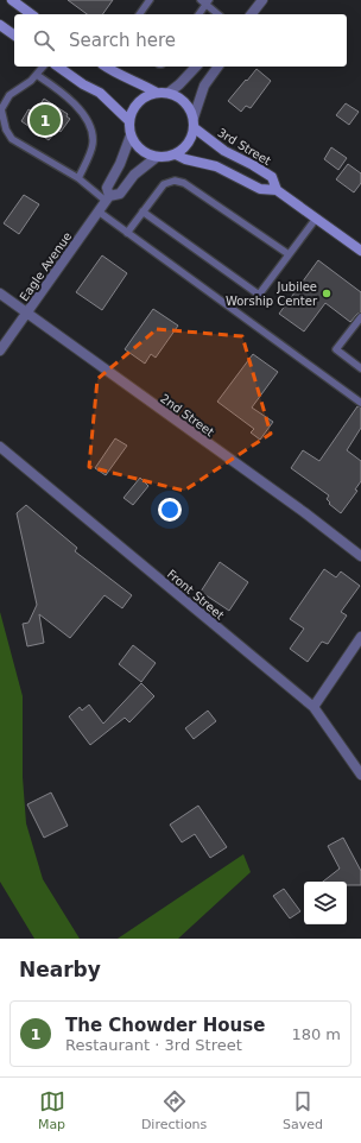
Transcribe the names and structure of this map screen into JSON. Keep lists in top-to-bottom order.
{
  "streets": {
    "street": [
      "3rd Street",
      "Eagle Avenue",
      "2nd Street",
      "Front Street"
    ]
  },
  "crossings": [
    ["3rd Street", "Eagle Avenue"],
    ["Eagle Avenue", "2nd Street"]
  ],
  "places": ["Jubilee Worship Center"],
  "page": {
    "search": "Search here",
    "pins": "1",
    "heading": "Nearby",
    "list": [
      {
        "mark": "1",
        "name": "The Chowder House",
        "note": "Restaurant · 3rd Street",
        "value": "180 m"
      }
    ],
    "nav": ["Map", "Directions", "Saved"]
  }
}
